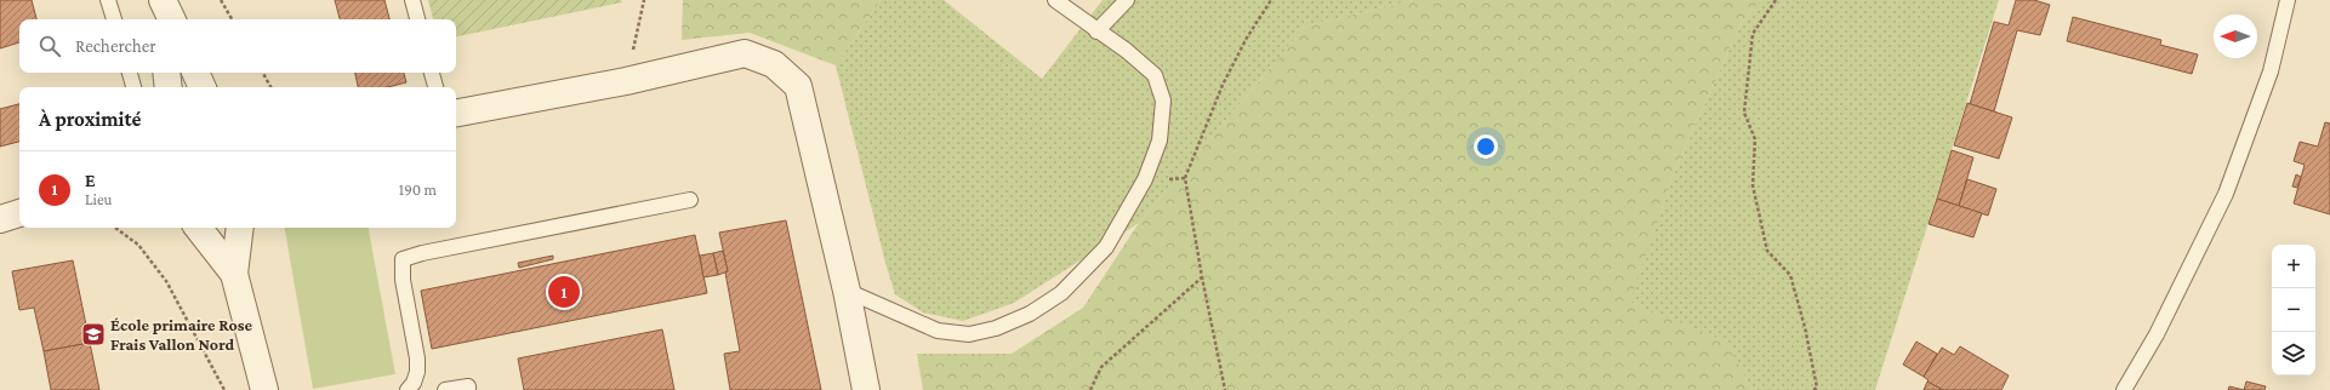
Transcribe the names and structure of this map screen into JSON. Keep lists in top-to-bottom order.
{
  "places": {
    "school or university": ["École primaire Rose Frais Vallon Nord"]
  },
  "north": "left",
  "page": {
    "search": "Rechercher",
    "heading": "À proximité",
    "list": [
      {
        "mark": "1",
        "name": "E",
        "note": "Lieu",
        "value": "190 m"
      }
    ],
    "map_buttons": ["+", "−"],
    "pins": "1"
  }
}
